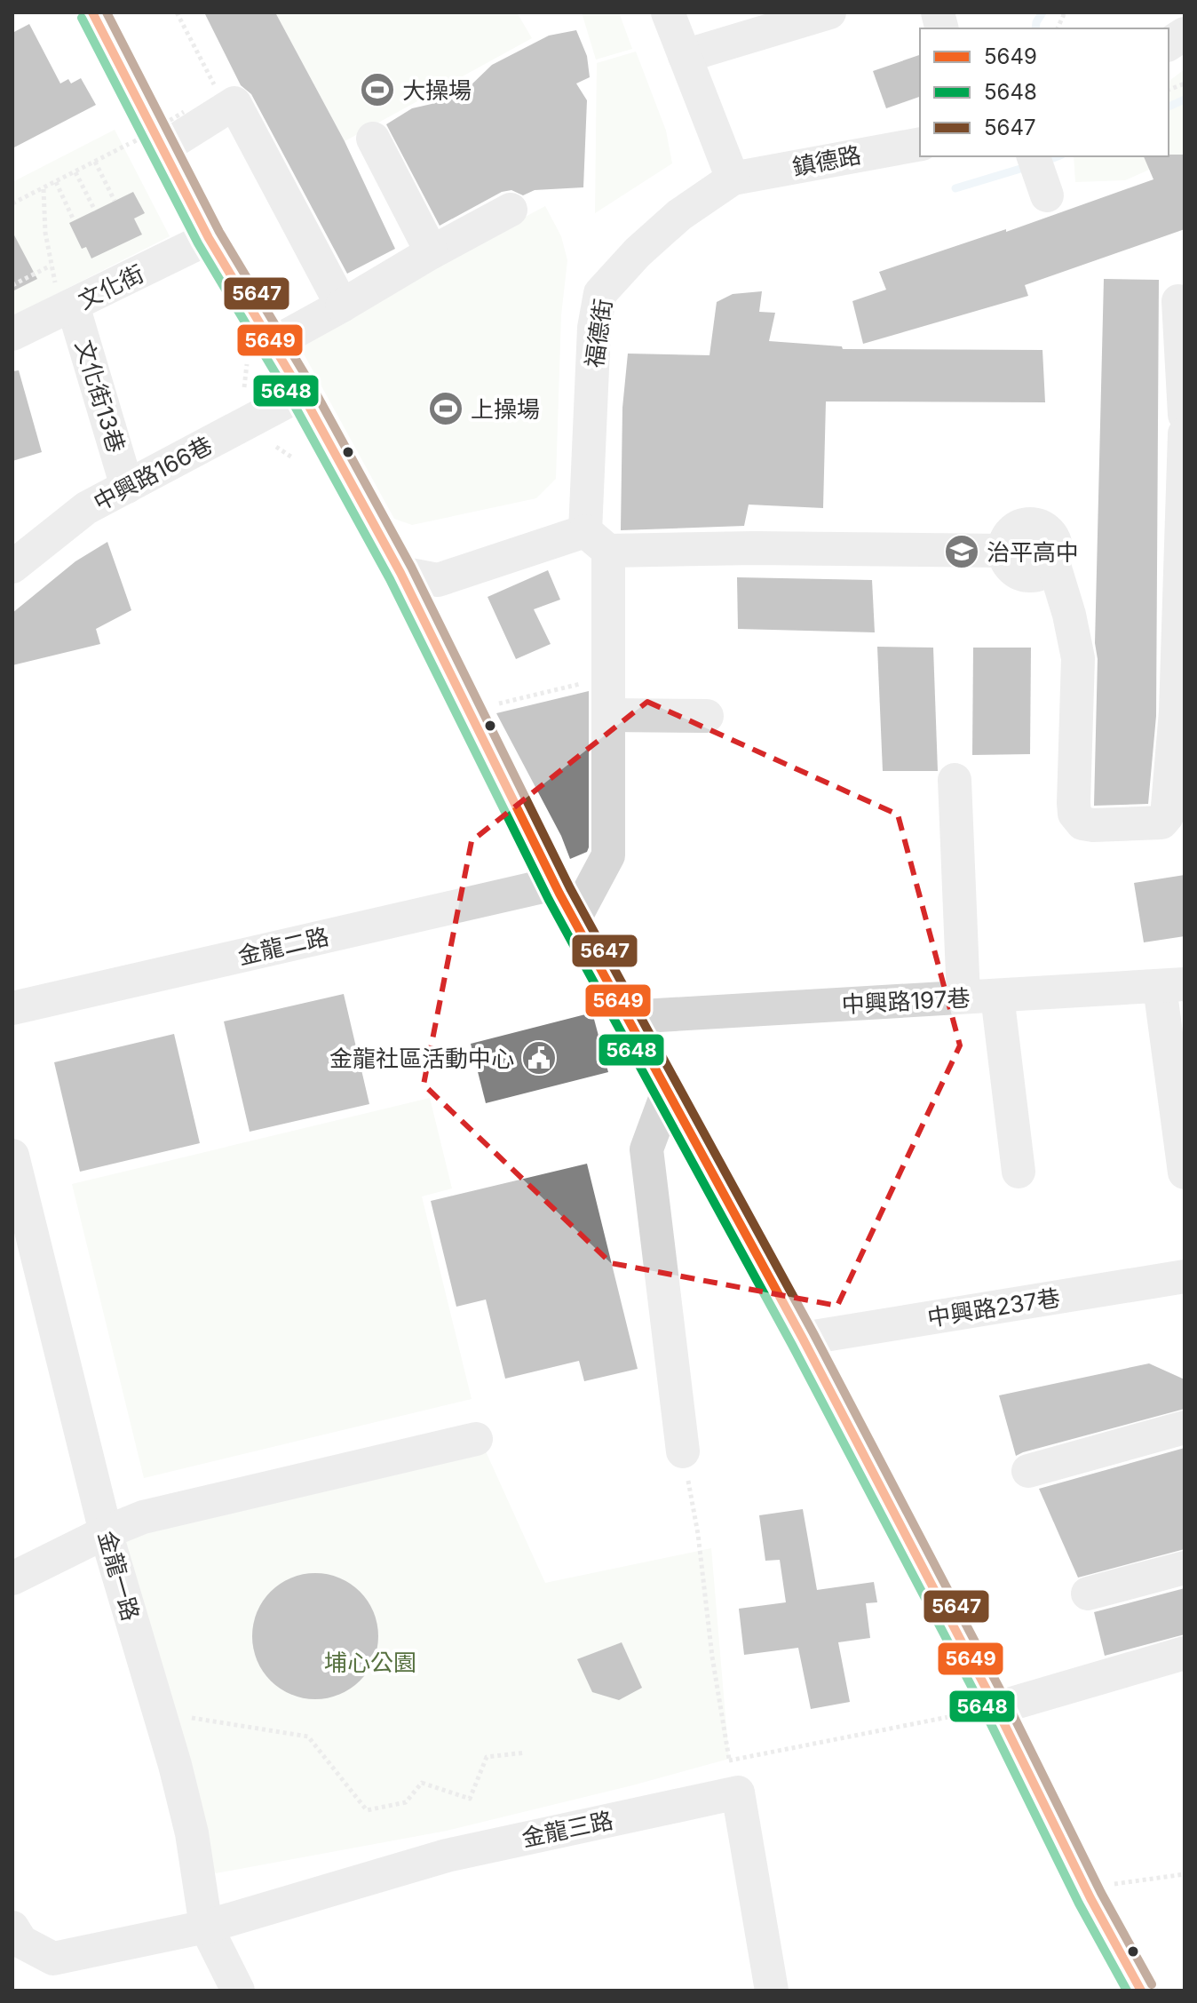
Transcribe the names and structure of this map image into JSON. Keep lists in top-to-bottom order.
{
  "streets": {
    "street": [
      "鎮德路",
      "文化街",
      "福德街",
      "文化街13巷",
      "中興路166巷",
      "金龍二路",
      "中興路197巷",
      "中興路237巷",
      "金龍一路",
      "金龍三路"
    ]
  },
  "crossings": [
    ["鎮德路", "福德街"],
    ["文化街", "文化街13巷"],
    ["文化街13巷", "中興路166巷"],
    ["金龍一路", "金龍三路"]
  ],
  "parks": ["埔心公園"],
  "places": {
    "sports": ["大操場", "上操場"],
    "school or university": ["治平高中"],
    "public building": ["金龍社區活動中心"]
  },
  "lines": ["transit line 5649", "transit line 5647", "transit line 5648"],
  "legend": ["5649", "5648", "5647"]
}
